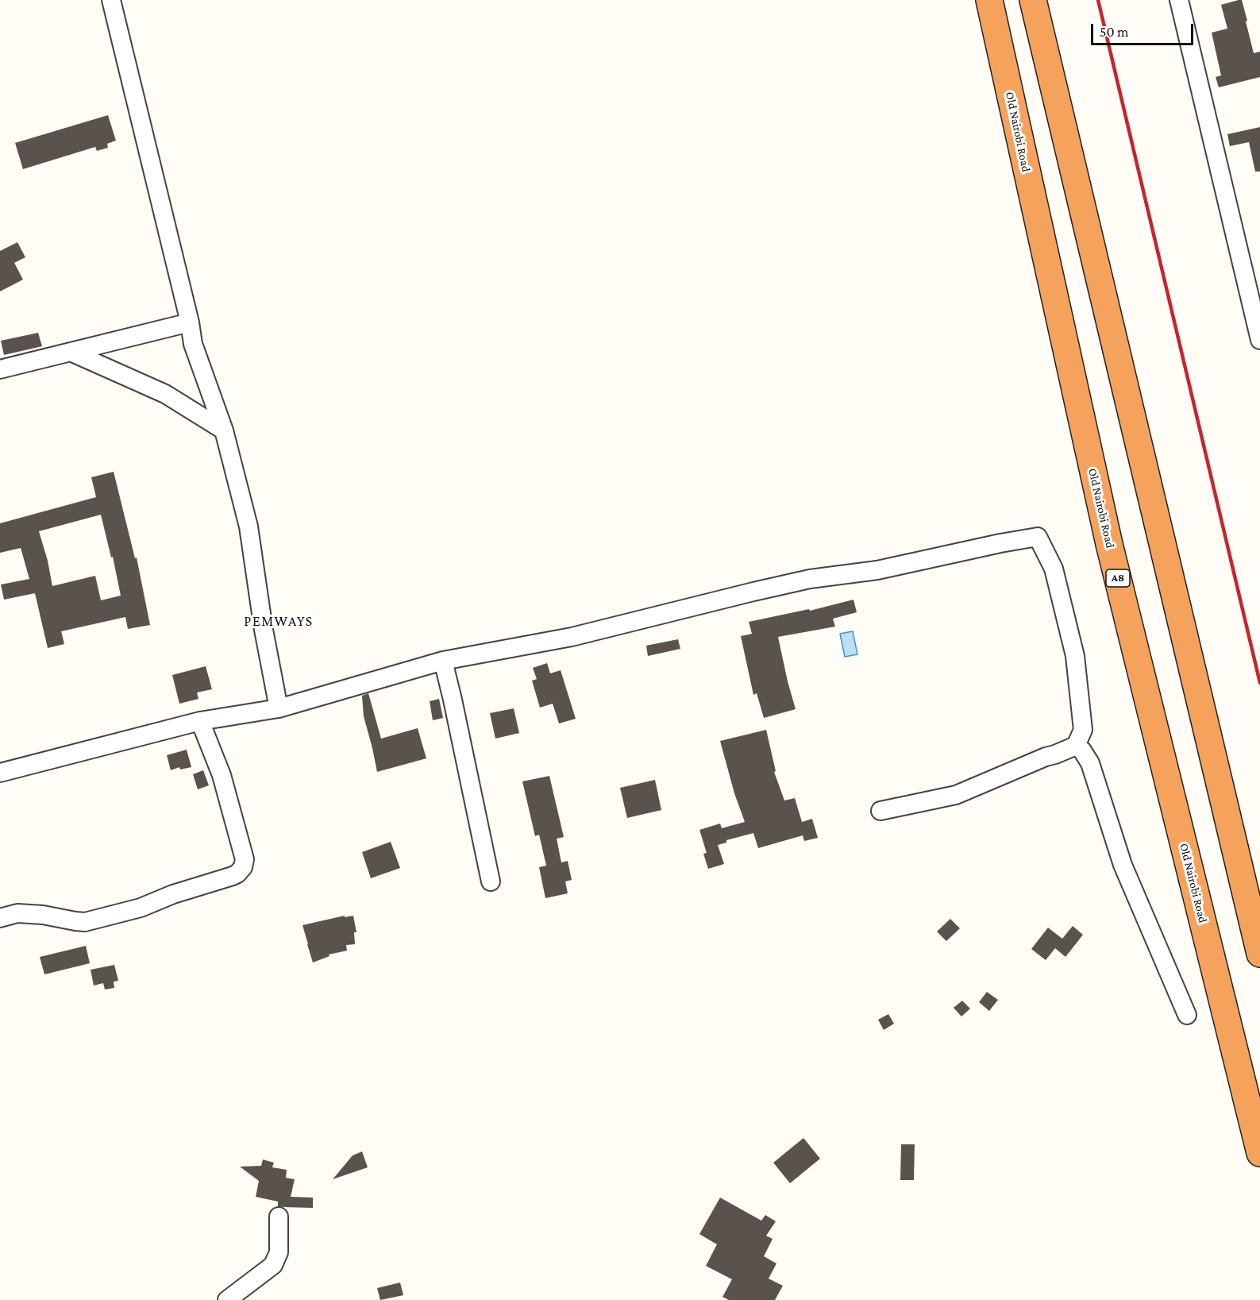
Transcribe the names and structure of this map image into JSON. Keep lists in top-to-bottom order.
{
  "streets": {
    "highway": ["Old Nairobi Road", "A8"]
  },
  "districts": ["PEMWAYS"],
  "scale_bar": "50 m"
}
